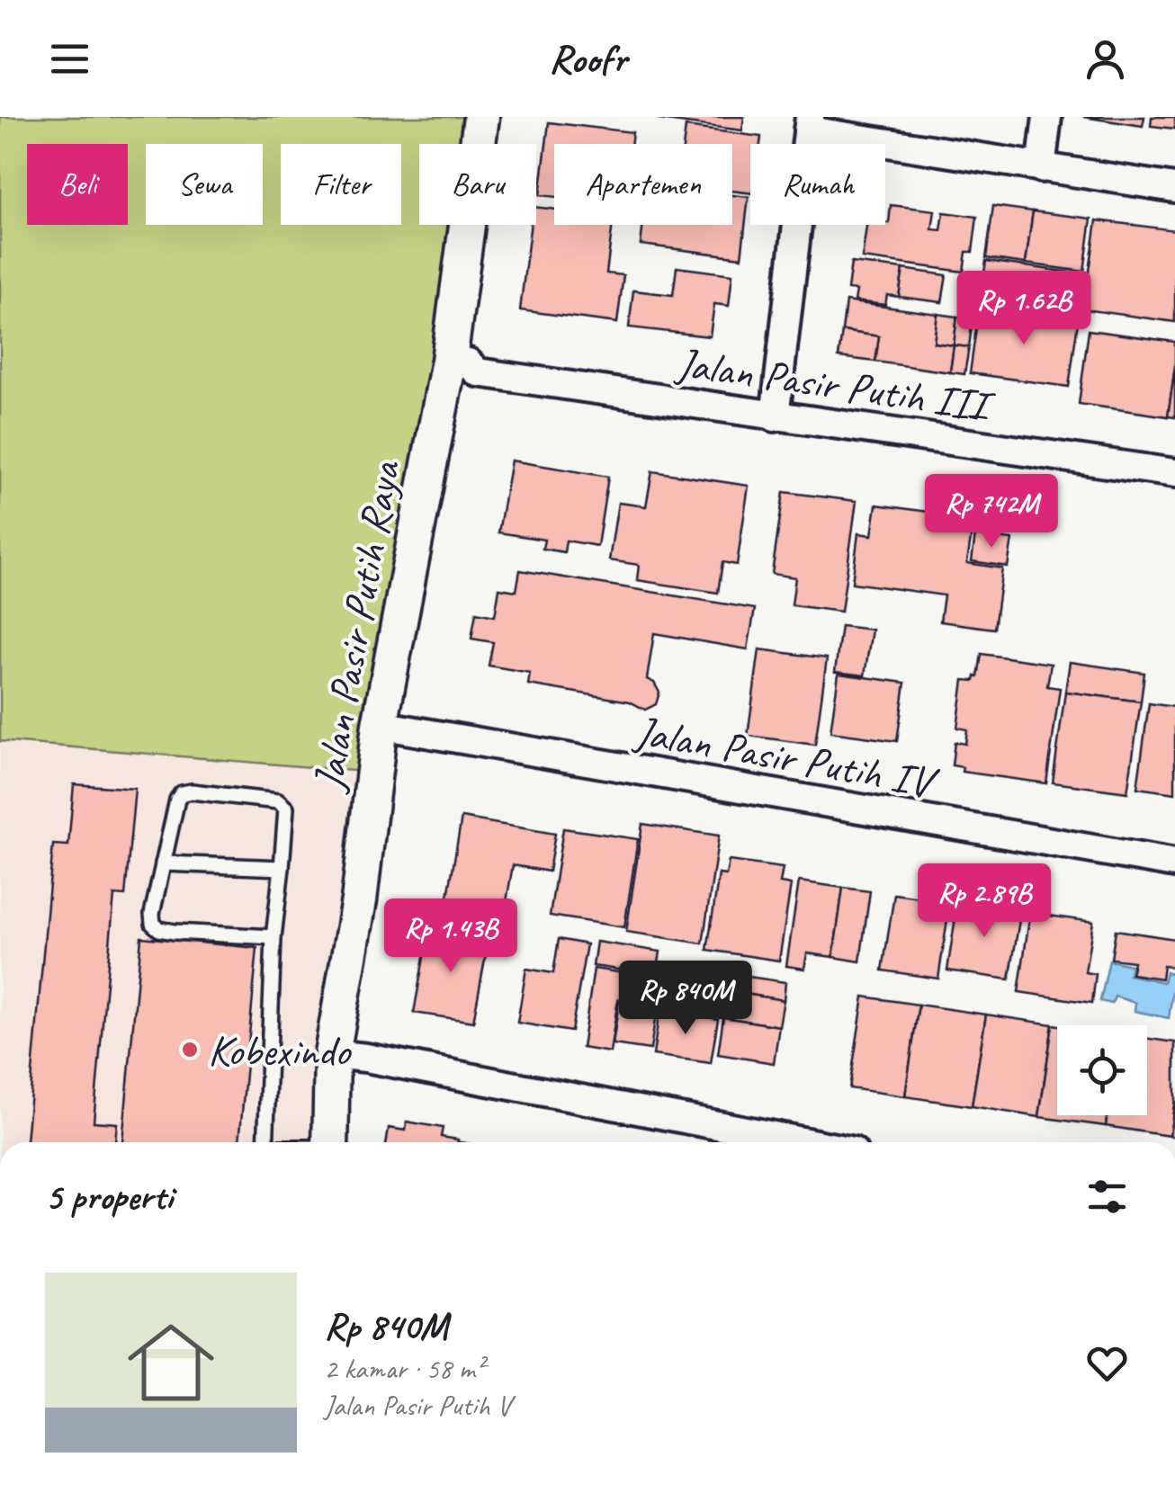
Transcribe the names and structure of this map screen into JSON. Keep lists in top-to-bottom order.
{
  "streets": {
    "street": ["Jalan Pasir Putih III", "Jalan Pasir Putih Raya", "Jalan Pasir Putih IV"]
  },
  "crossings": [
    ["Jalan Pasir Putih III", "Jalan Pasir Putih Raya"],
    ["Jalan Pasir Putih Raya", "Jalan Pasir Putih IV"]
  ],
  "places": ["Kobexindo"],
  "page": {
    "header": "Roofr",
    "chip": [
      "Beli",
      "Sewa",
      "Filter",
      "Baru",
      "Apartemen",
      "Rumah"
    ],
    "price": [
      "Rp 1.62B",
      "Rp 742M",
      "Rp 2.89B",
      "Rp 1.43B",
      "Rp 840M"
    ],
    "heading": "5 properti",
    "list": [
      {
        "name": "Rp 840M",
        "note": "2 kamar · 58 m² · Jalan Pasir Putih V"
      }
    ]
  }
}
